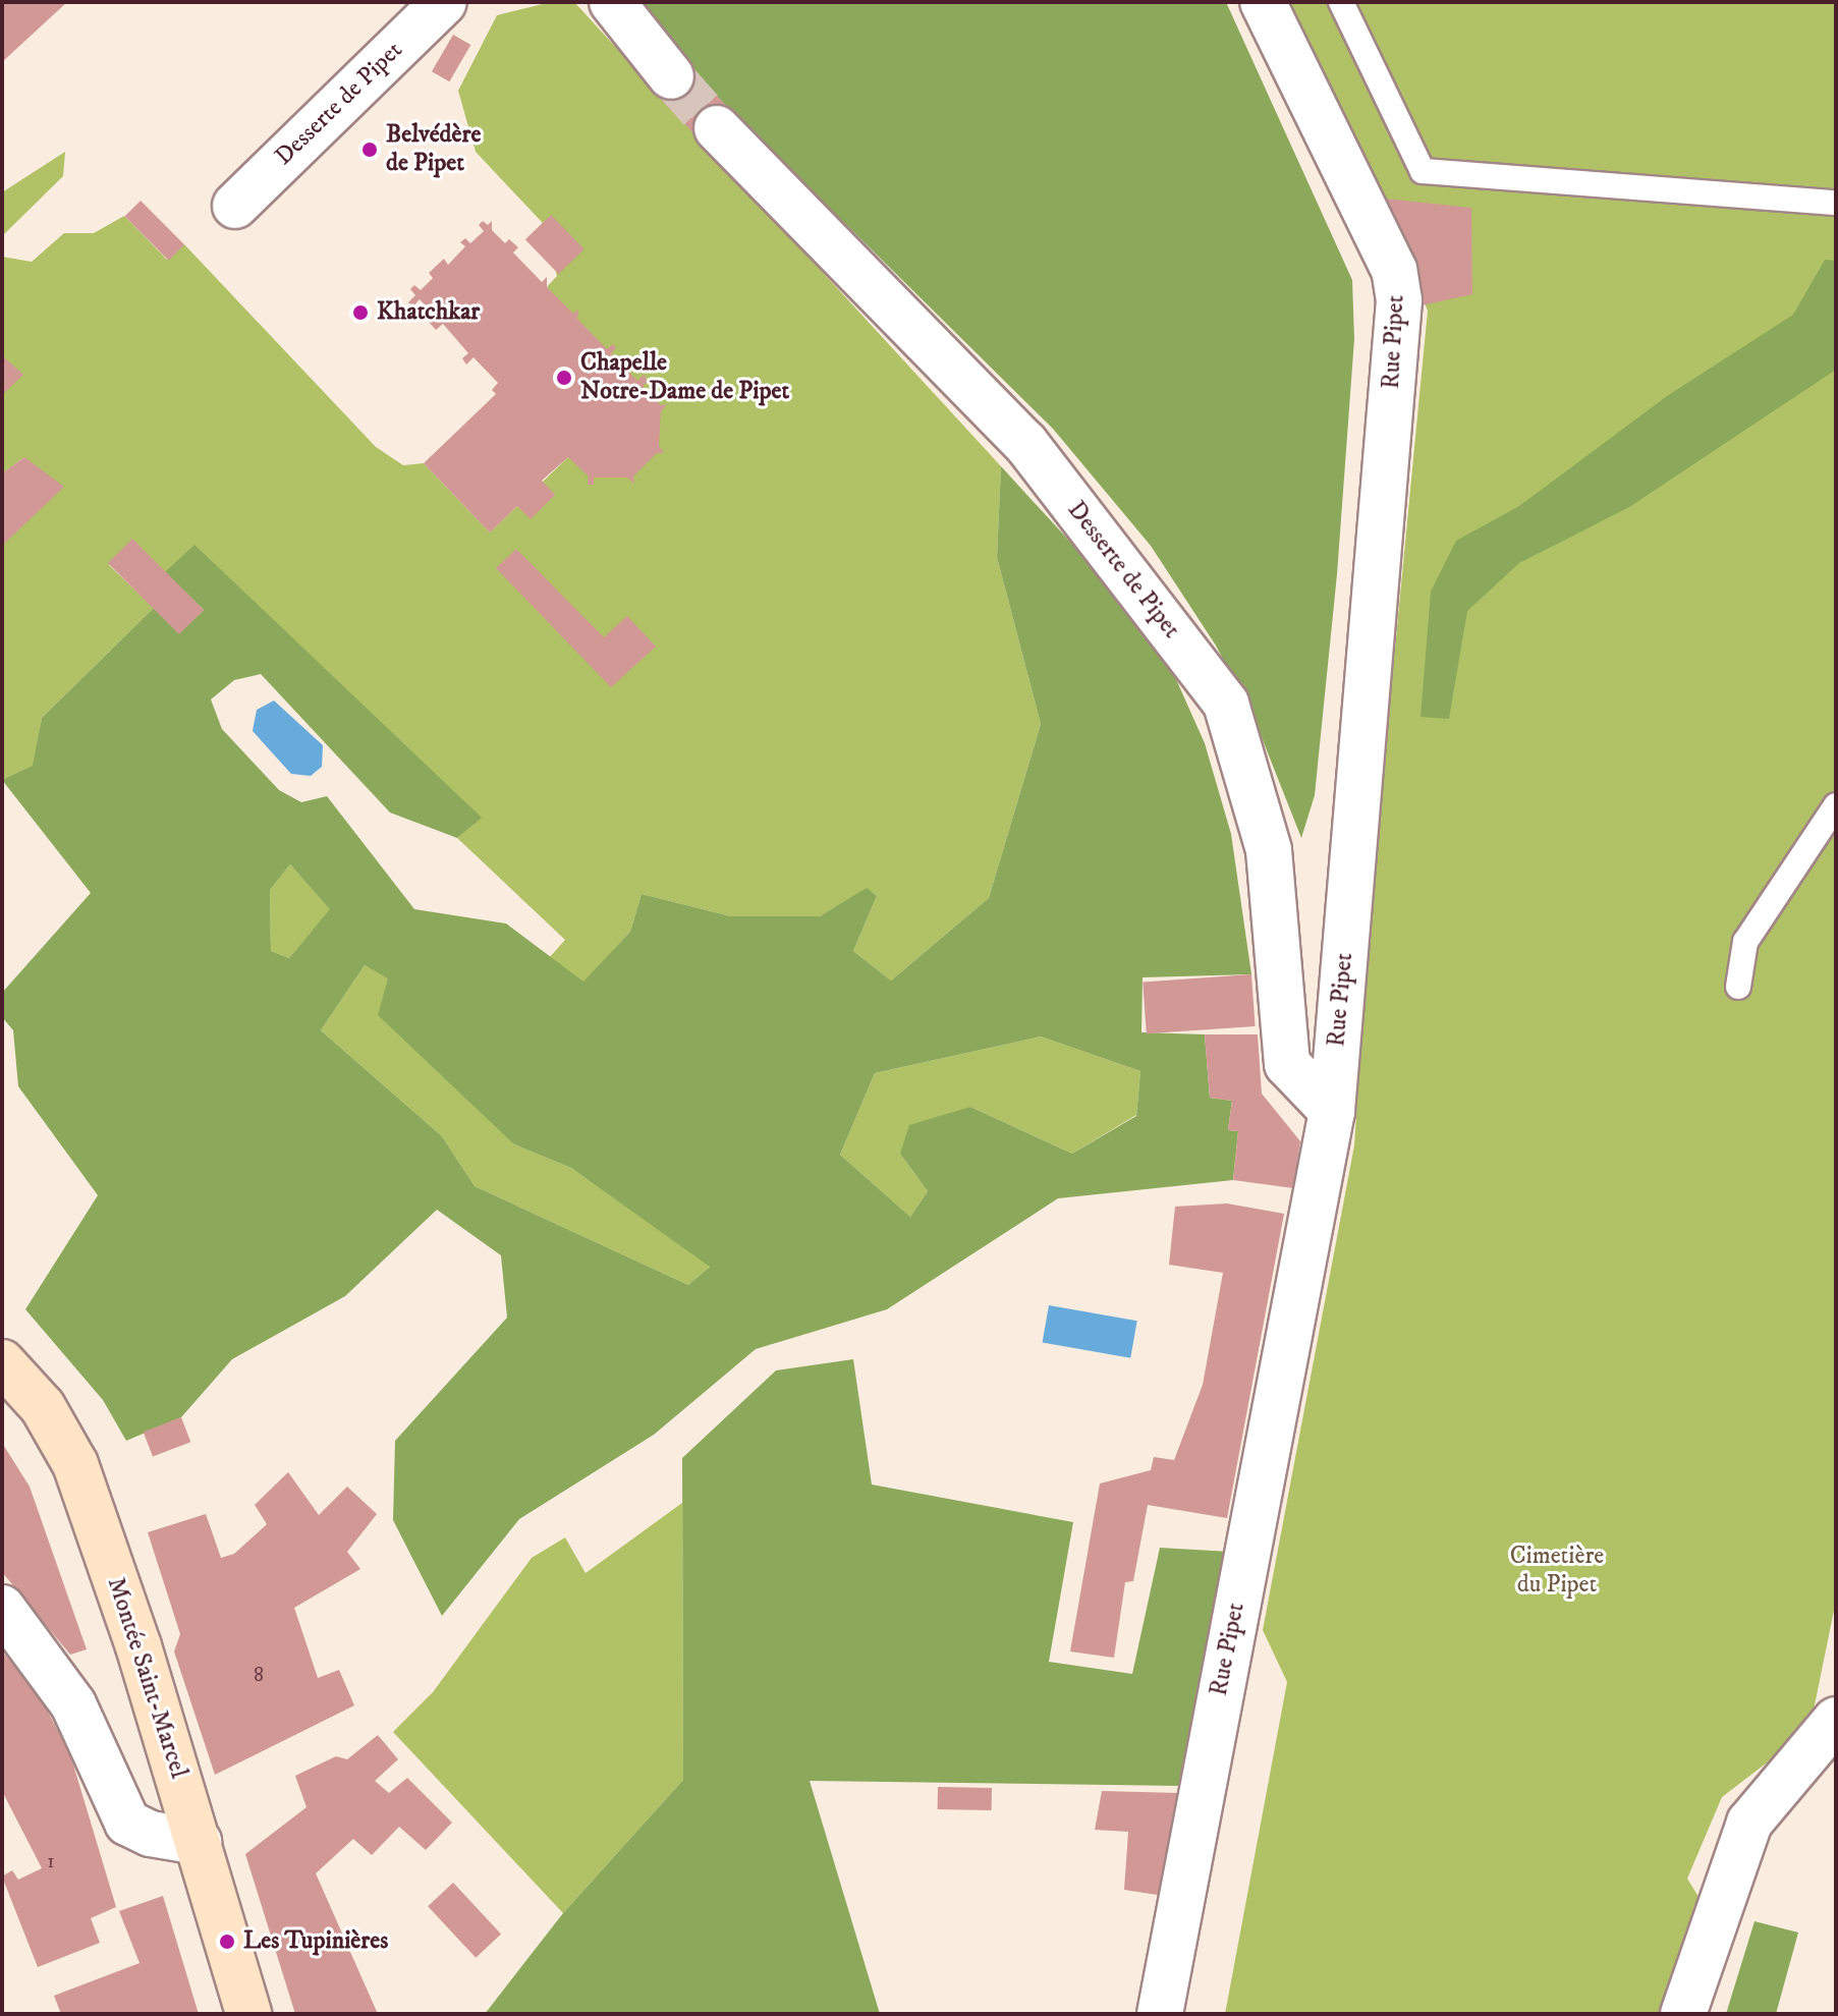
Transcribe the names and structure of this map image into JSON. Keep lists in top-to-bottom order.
{
  "streets": {
    "main road": ["Montée Saint-Marcel"],
    "street": ["Desserte de Pipet", "Rue Pipet"]
  },
  "crossings": [
    ["Desserte de Pipet", "Rue Pipet"]
  ],
  "parks": ["Cimetière du Pipet"],
  "places": [
    "Belvédère de Pipet",
    "Khatchkar",
    "Chapelle Notre-Dame de Pipet",
    "Les Tupinières"
  ],
  "house_numbers": ["8", "1"]
}
